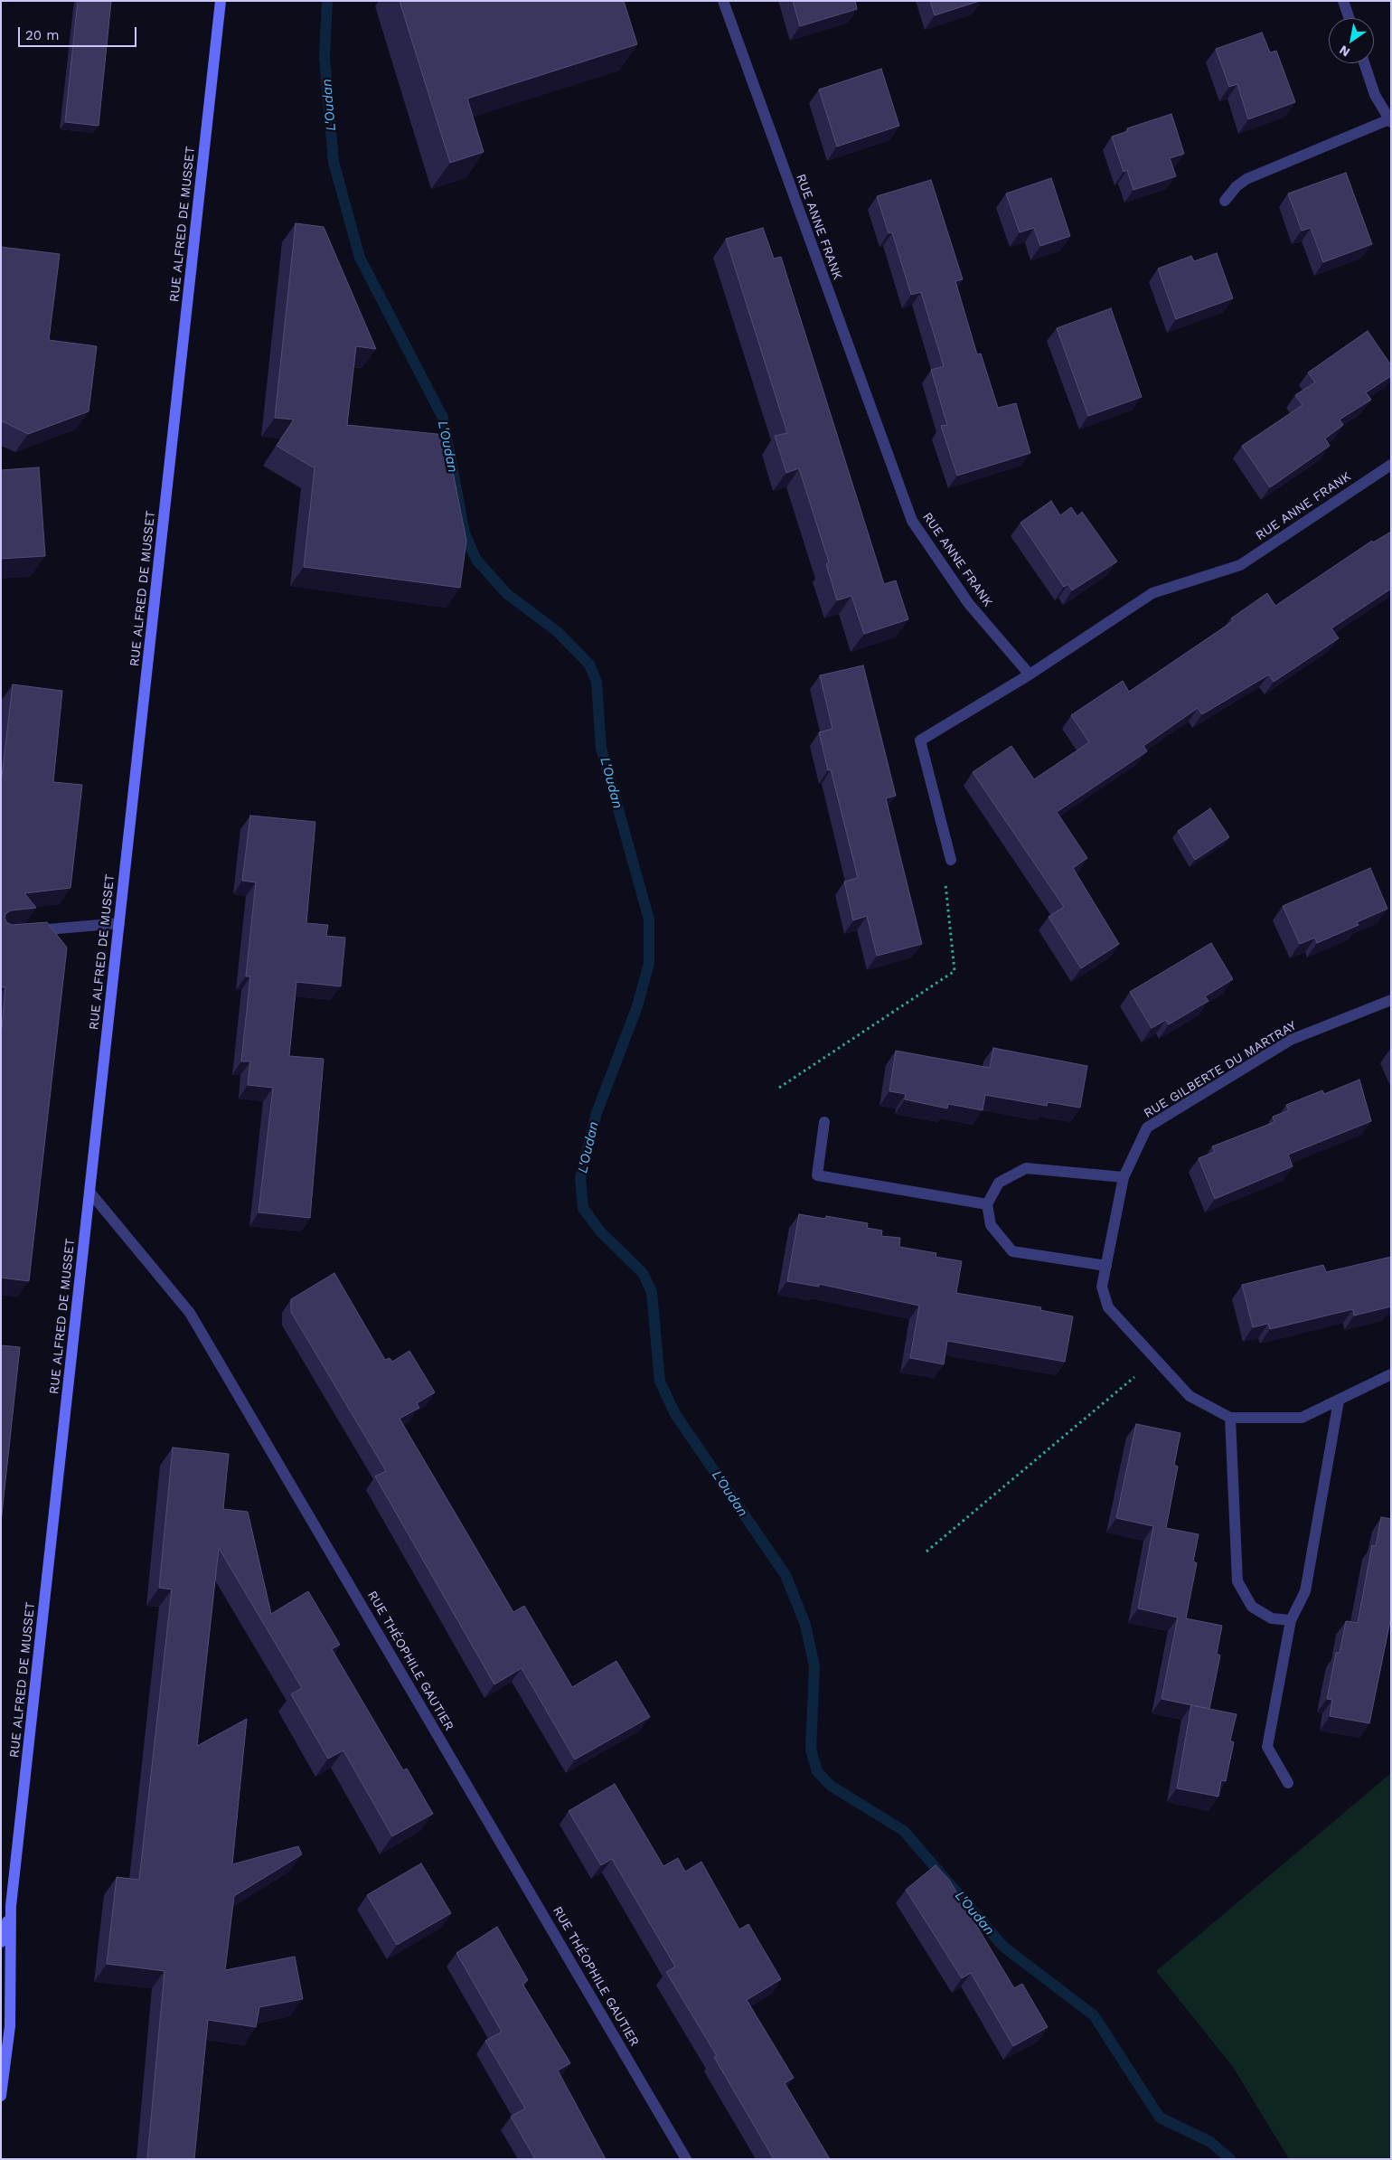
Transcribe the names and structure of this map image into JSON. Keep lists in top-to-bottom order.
{
  "streets": {
    "main road": ["RUE ALFRED DE MUSSET"],
    "street": ["RUE ANNE FRANK", "RUE GILBERTE DU MARTRAY", "RUE THÉOPHILE GAUTIER"]
  },
  "crossings": [
    ["RUE ALFRED DE MUSSET", "RUE THÉOPHILE GAUTIER"]
  ],
  "water": ["L'Oudan"],
  "scale_bar": "20 m",
  "north": "bottom left"
}
